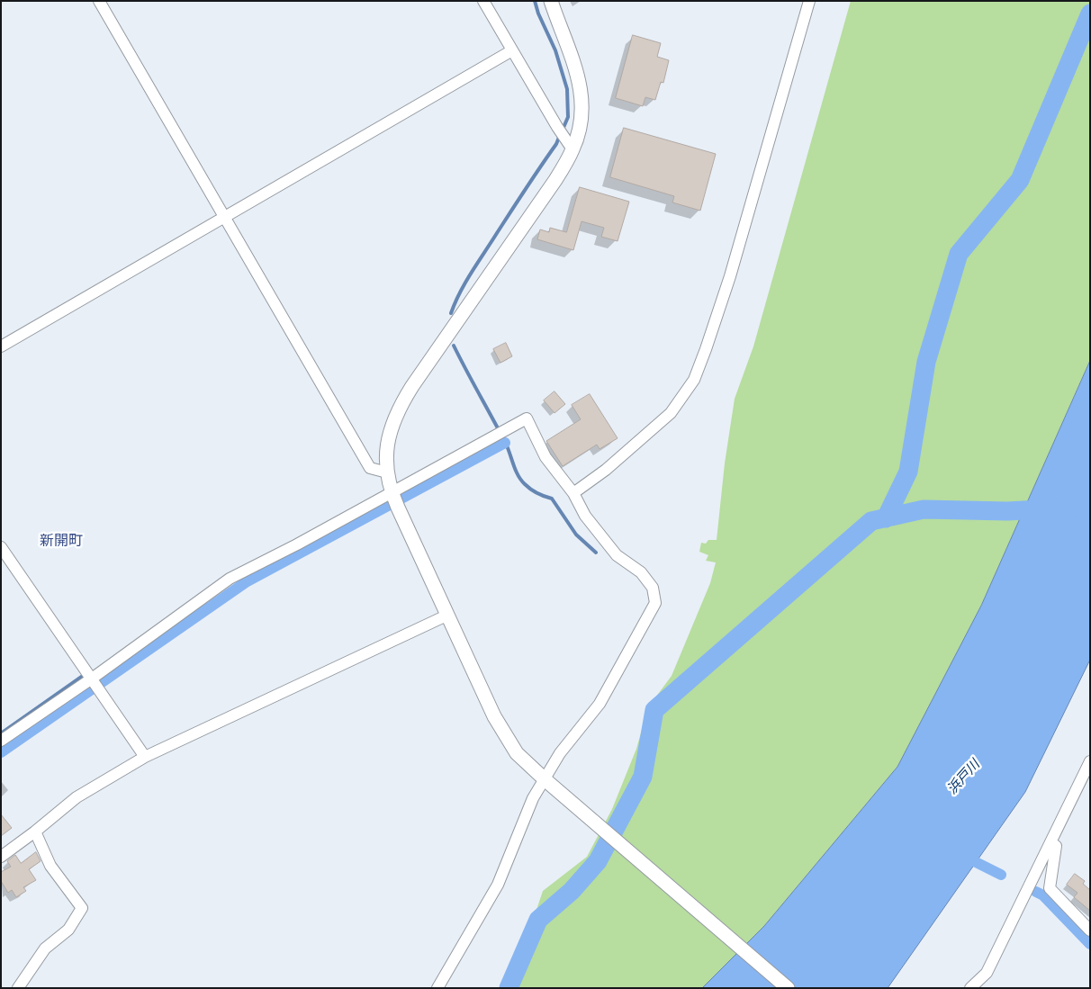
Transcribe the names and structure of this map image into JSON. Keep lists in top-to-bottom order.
{
  "districts": ["新開町"],
  "water": ["浜戸川"]
}
